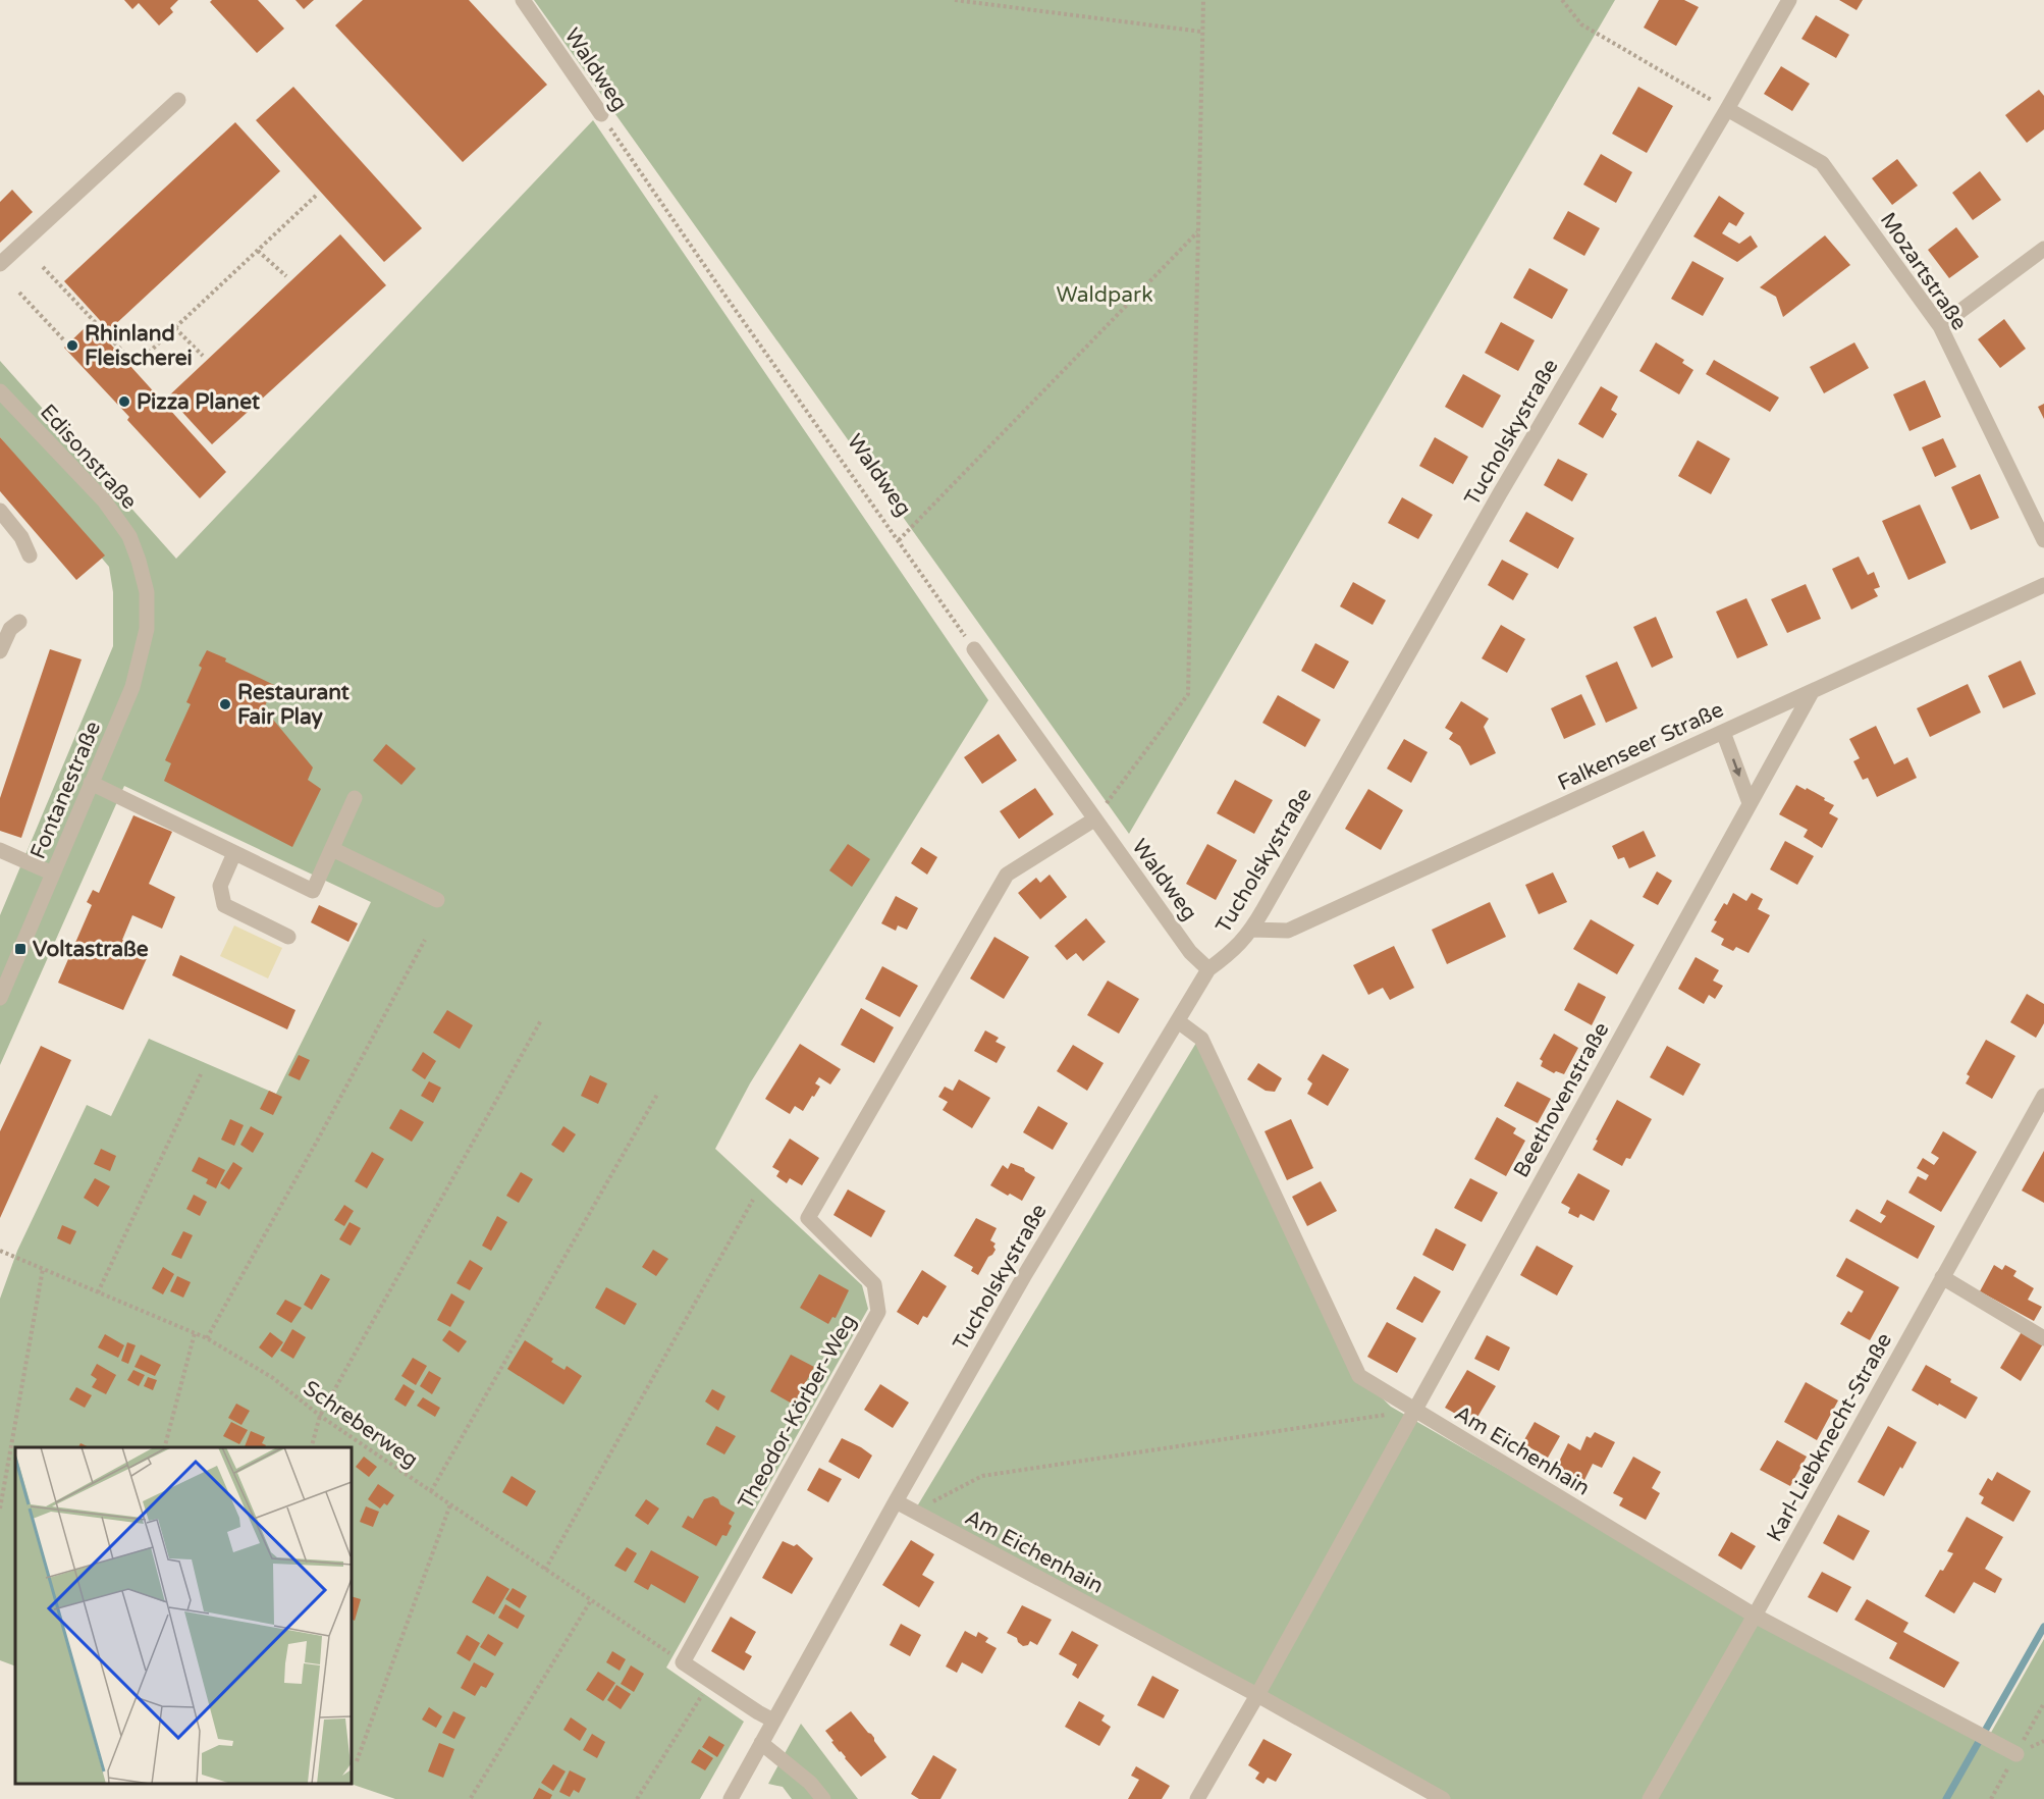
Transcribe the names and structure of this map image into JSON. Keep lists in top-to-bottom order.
{
  "streets": {
    "street": [
      "Waldweg",
      "Mozartstraße",
      "Tucholskystraße",
      "Edisonstraße",
      "Falkenseer Straße",
      "Fontanestraße",
      "Beethovenstraße",
      "Theodor-Körber-Weg",
      "Karl-Liebknecht-Straße",
      "Am Eichenhain"
    ],
    "path": ["Schreberweg"]
  },
  "crossings": [
    ["Waldweg", "Tucholskystraße"],
    ["Waldweg", "Theodor-Körber-Weg"],
    ["Mozartstraße", "Tucholskystraße"],
    ["Tucholskystraße", "Falkenseer Straße"],
    ["Tucholskystraße", "Am Eichenhain"],
    ["Edisonstraße", "Fontanestraße"],
    ["Falkenseer Straße", "Beethovenstraße"],
    ["Beethovenstraße", "Am Eichenhain"],
    ["Theodor-Körber-Weg", "Schreberweg"],
    ["Karl-Liebknecht-Straße", "Am Eichenhain"]
  ],
  "parks": ["Waldpark"],
  "places": {
    "other": ["Rhinland Fleischerei", "Pizza Planet", "Restaurant Fair Play"],
    "transit": ["Voltastraße"]
  }
}
